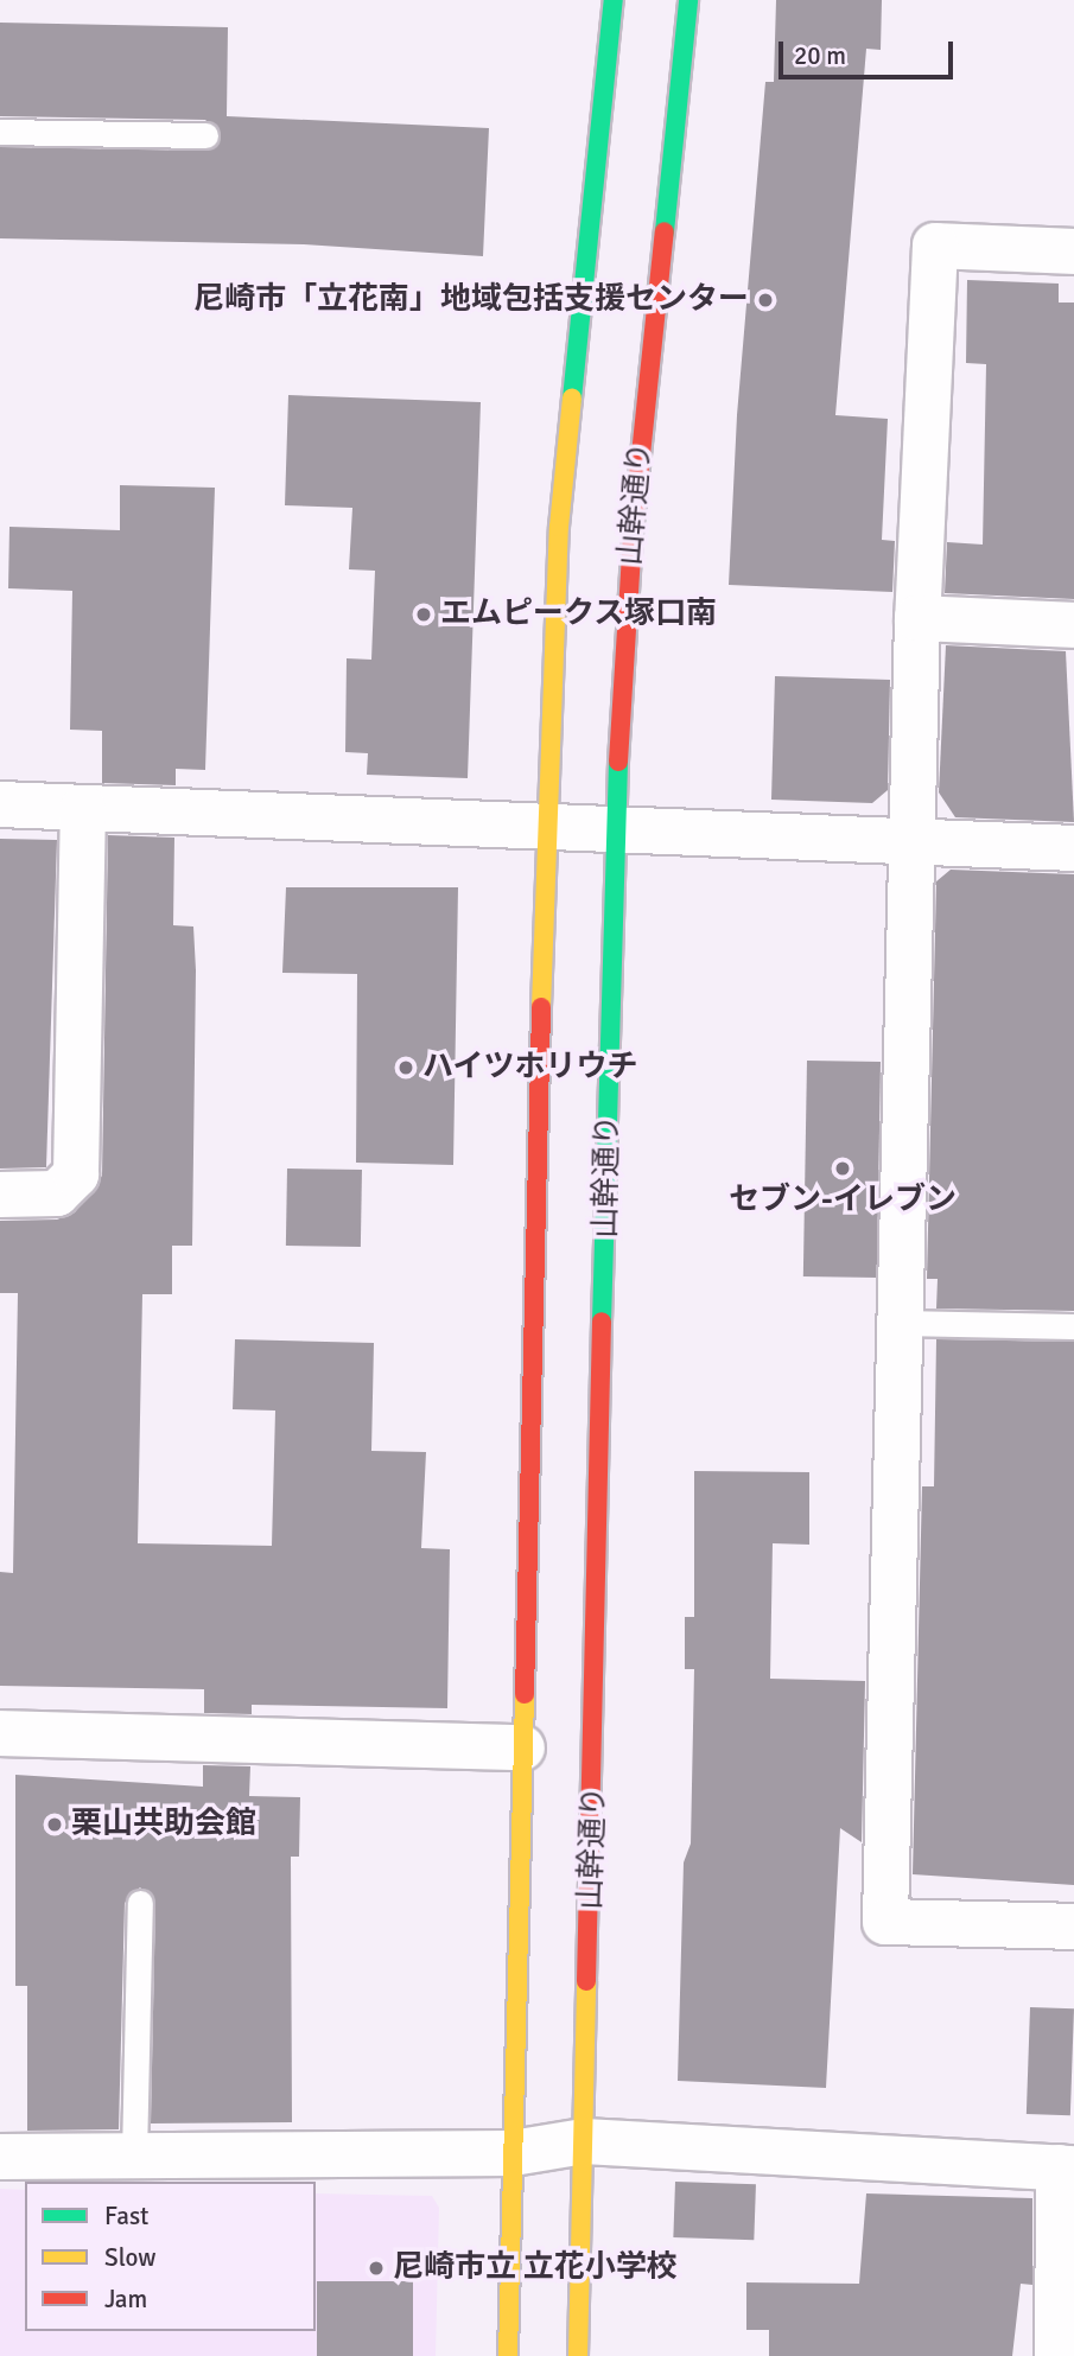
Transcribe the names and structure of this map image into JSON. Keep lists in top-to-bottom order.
{
  "streets": {
    "street": ["山幹通り"]
  },
  "places": [
    "尼崎市「立花南」地域包括支援センター",
    "エムピークス塚口南",
    "ハイツホリウチ",
    "セブン-イレブン",
    "栗山共助会館",
    "尼崎市立 立花小学校"
  ],
  "legend": ["Fast", "Slow", "Jam"],
  "scale_bar": "20 m"
}
